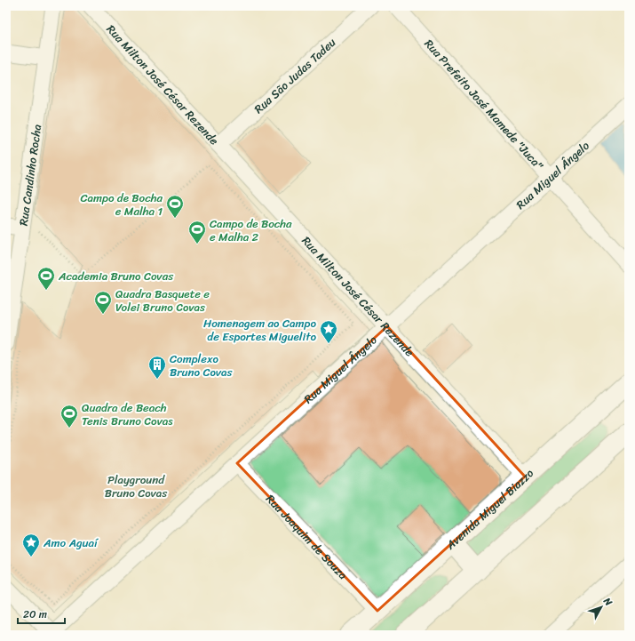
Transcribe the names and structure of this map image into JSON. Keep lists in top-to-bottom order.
{
  "streets": {
    "street": [
      "Rua São Judas Tadeu",
      "Rua Milton José César Rezende",
      "Rua Prefeito José Mamede \"Juca\"",
      "Rua Miguel Ângelo",
      "Rua Candinho Rocha",
      "Avenida Miguel Biazzo",
      "Rua Joaquim de Souza"
    ]
  },
  "crossings": [
    ["Rua São Judas Tadeu", "Rua Milton José César Rezende"],
    ["Rua Milton José César Rezende", "Rua Miguel Ângelo"],
    ["Rua Milton José César Rezende", "Avenida Miguel Biazzo"],
    ["Rua Prefeito José Mamede \"Juca\"", "Rua Miguel Ângelo"],
    ["Rua Miguel Ângelo", "Rua Joaquim de Souza"],
    ["Avenida Miguel Biazzo", "Rua Joaquim de Souza"]
  ],
  "parks": ["Playground Bruno Covas"],
  "places": {
    "sports": [
      "Campo de Bocha e Malha 1",
      "Campo de Bocha e Malha 2",
      "Academia Bruno Covas",
      "Quadra Basquete e Volei Bruno Covas",
      "Quadra de Beach Tenis Bruno Covas"
    ],
    "place": ["Homenagem ao Campo de Esportes Miguelito", "Amo Aguaí"],
    "building": ["Complexo Bruno Covas"]
  },
  "scale_bar": "20 m",
  "north": "top right"
}
